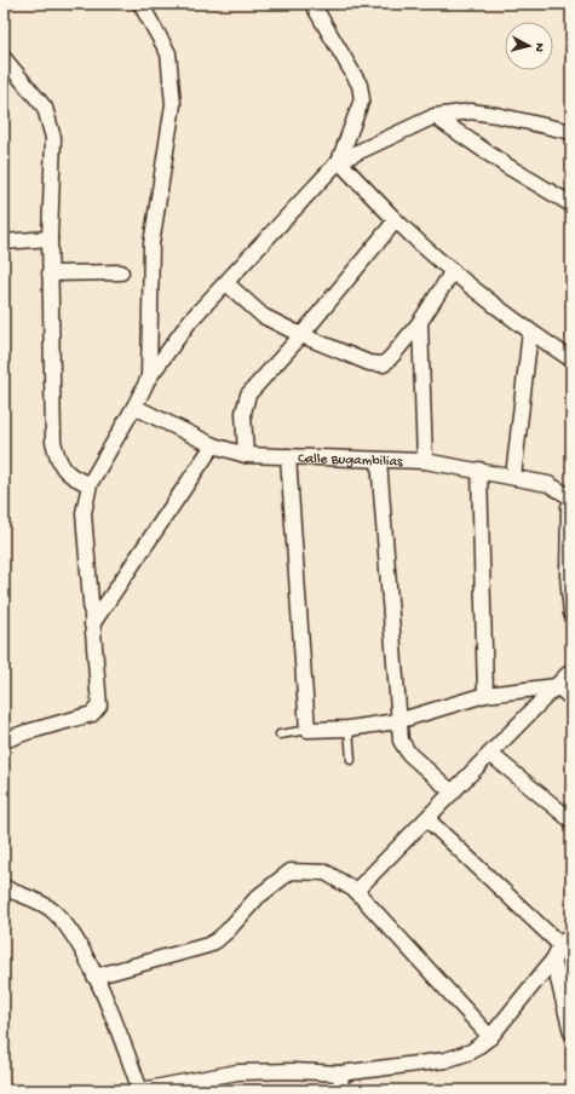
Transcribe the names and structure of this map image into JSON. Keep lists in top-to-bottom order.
{
  "streets": {
    "street": ["Calle Bugambilias"]
  },
  "north": "right"
}
